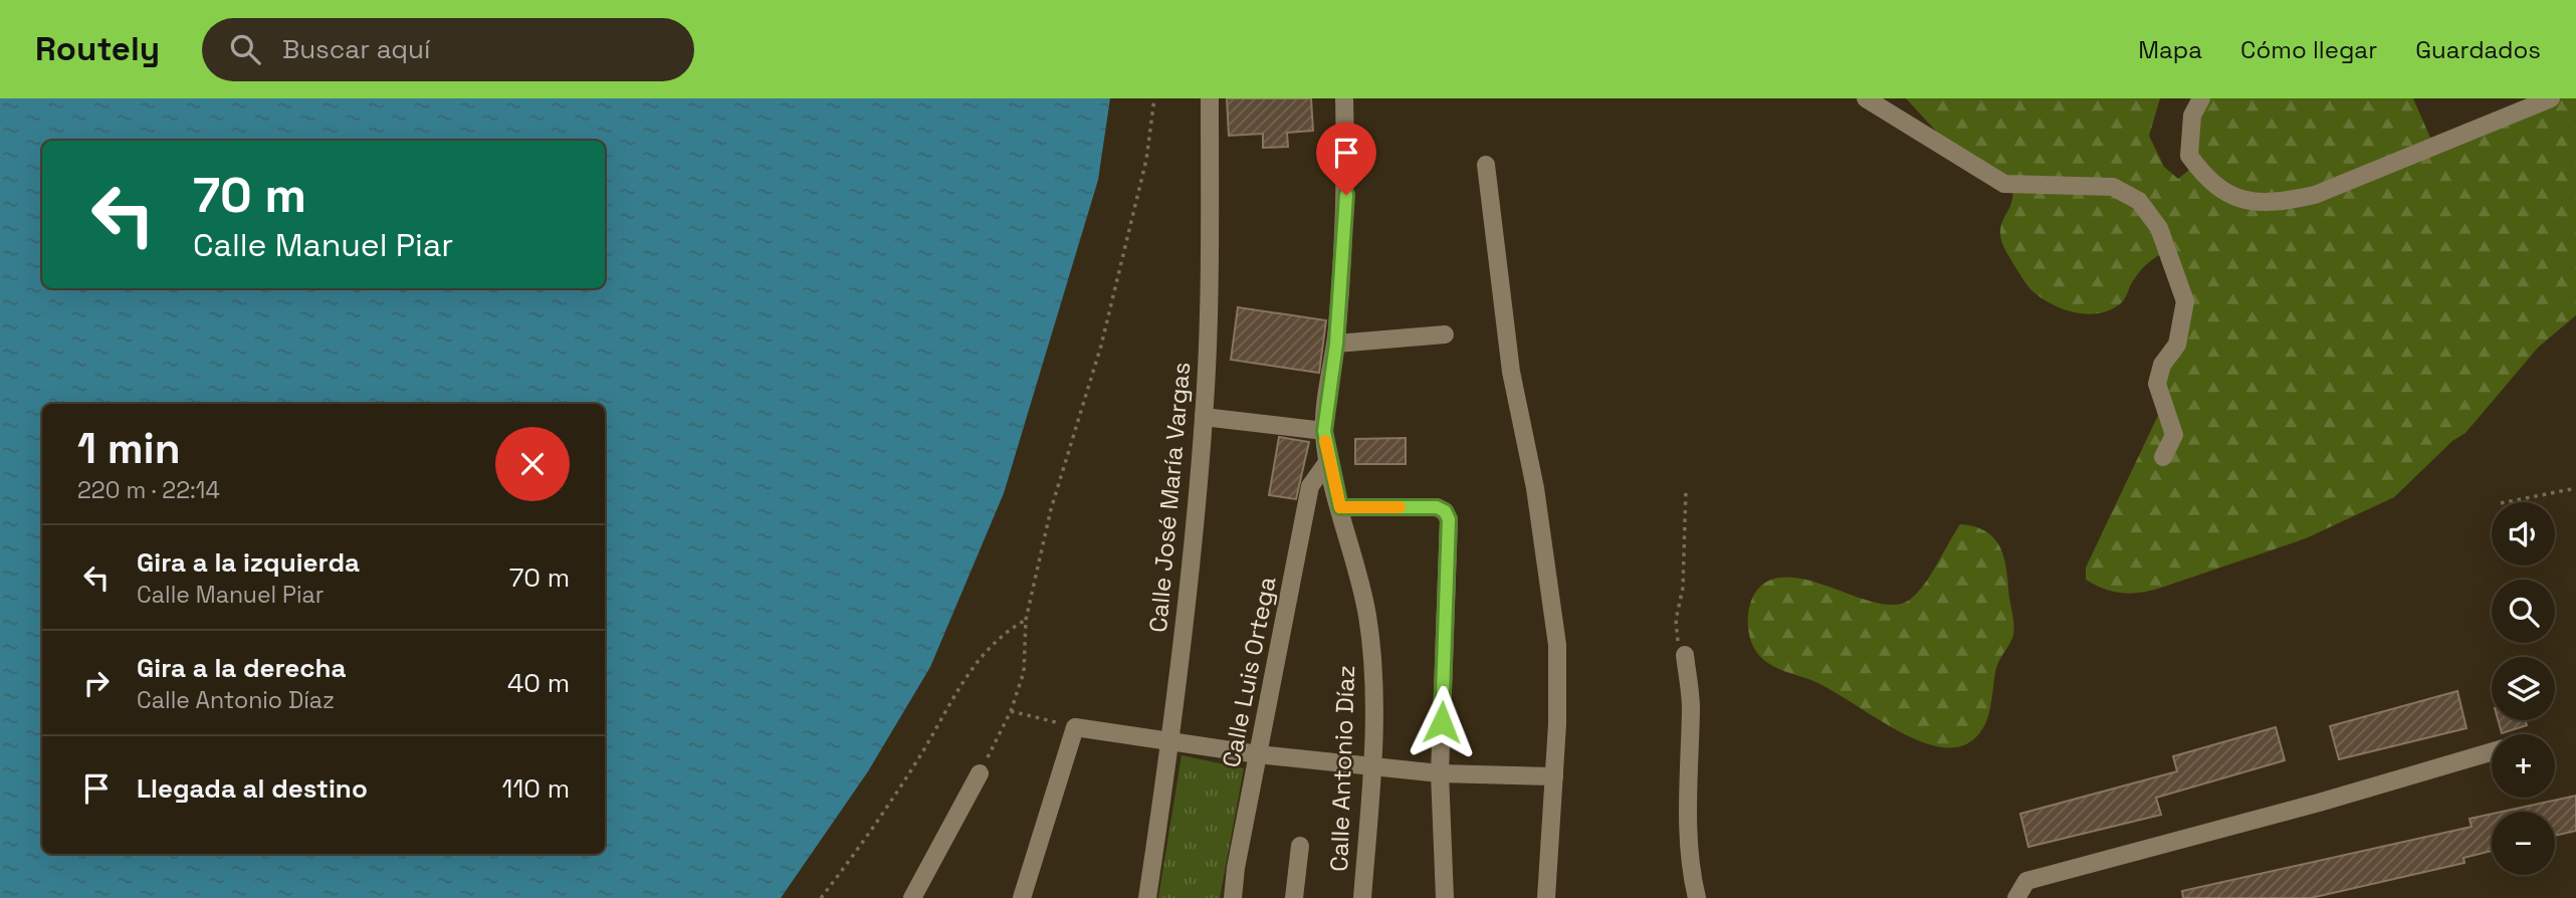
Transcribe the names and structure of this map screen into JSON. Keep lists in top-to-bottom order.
{
  "streets": {
    "street": ["Calle José María Vargas", "Calle Luis Ortega", "Calle Antonio Díaz"]
  },
  "crossings": [
    ["Calle Luis Ortega", "Calle Antonio Díaz"]
  ],
  "page": {
    "header": "Routely",
    "search": "Buscar aquí",
    "nav": ["Mapa", "Cómo llegar", "Guardados"],
    "turn": ["70 m", "Calle Manuel Piar"],
    "heading": ["1 min", "220 m · 22:14"],
    "map_buttons": ["+", "−"],
    "list": [
      {
        "name": "Gira a la izquierda",
        "note": "Calle Manuel Piar",
        "value": "70 m"
      },
      {
        "name": "Gira a la derecha",
        "note": "Calle Antonio Díaz",
        "value": "40 m"
      },
      {
        "name": "Llegada al destino",
        "value": "110 m"
      }
    ]
  }
}
